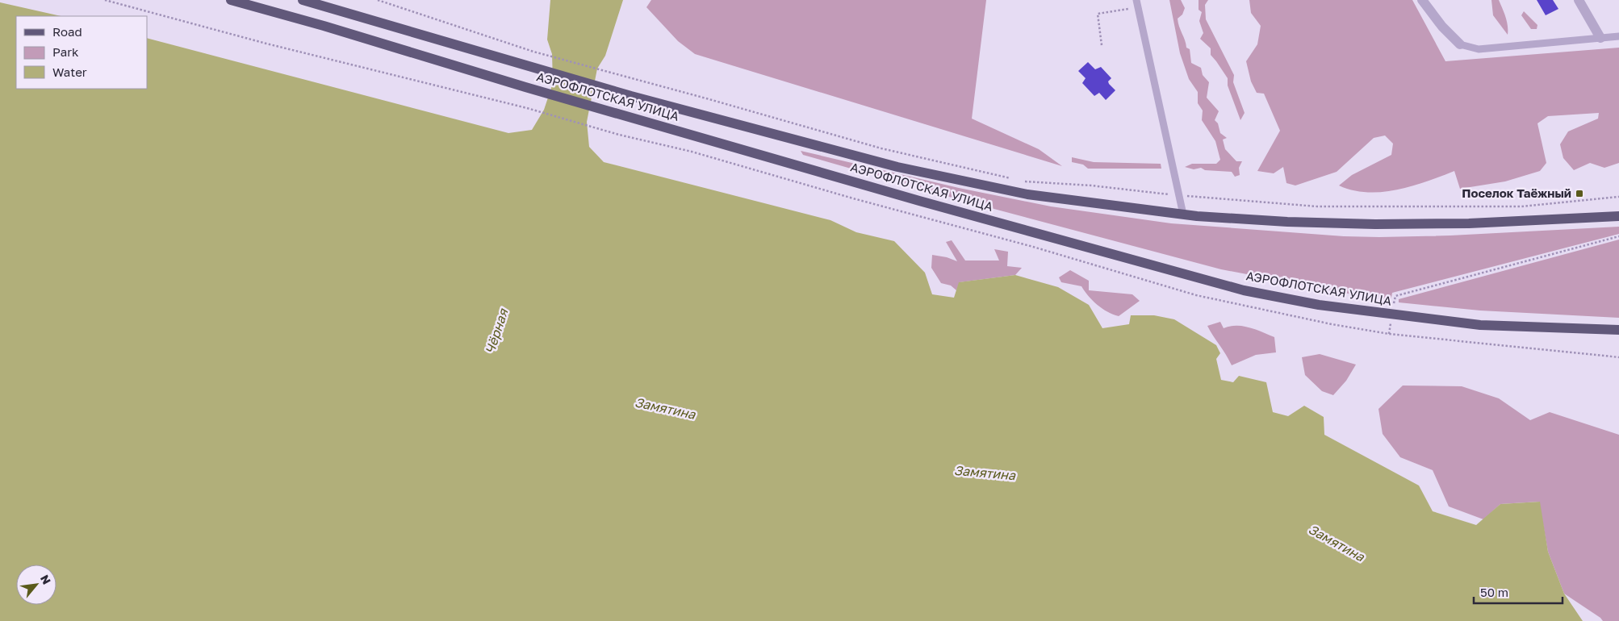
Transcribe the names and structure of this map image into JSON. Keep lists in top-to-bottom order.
{
  "streets": {
    "main road": ["АЭРОФЛОТСКАЯ УЛИЦА"]
  },
  "water": ["Чёрная", "Замятина"],
  "places": {
    "transit": ["Поселок Таёжный"]
  },
  "legend": ["Road", "Park", "Water"],
  "scale_bar": "50 m",
  "north": "top right"
}
